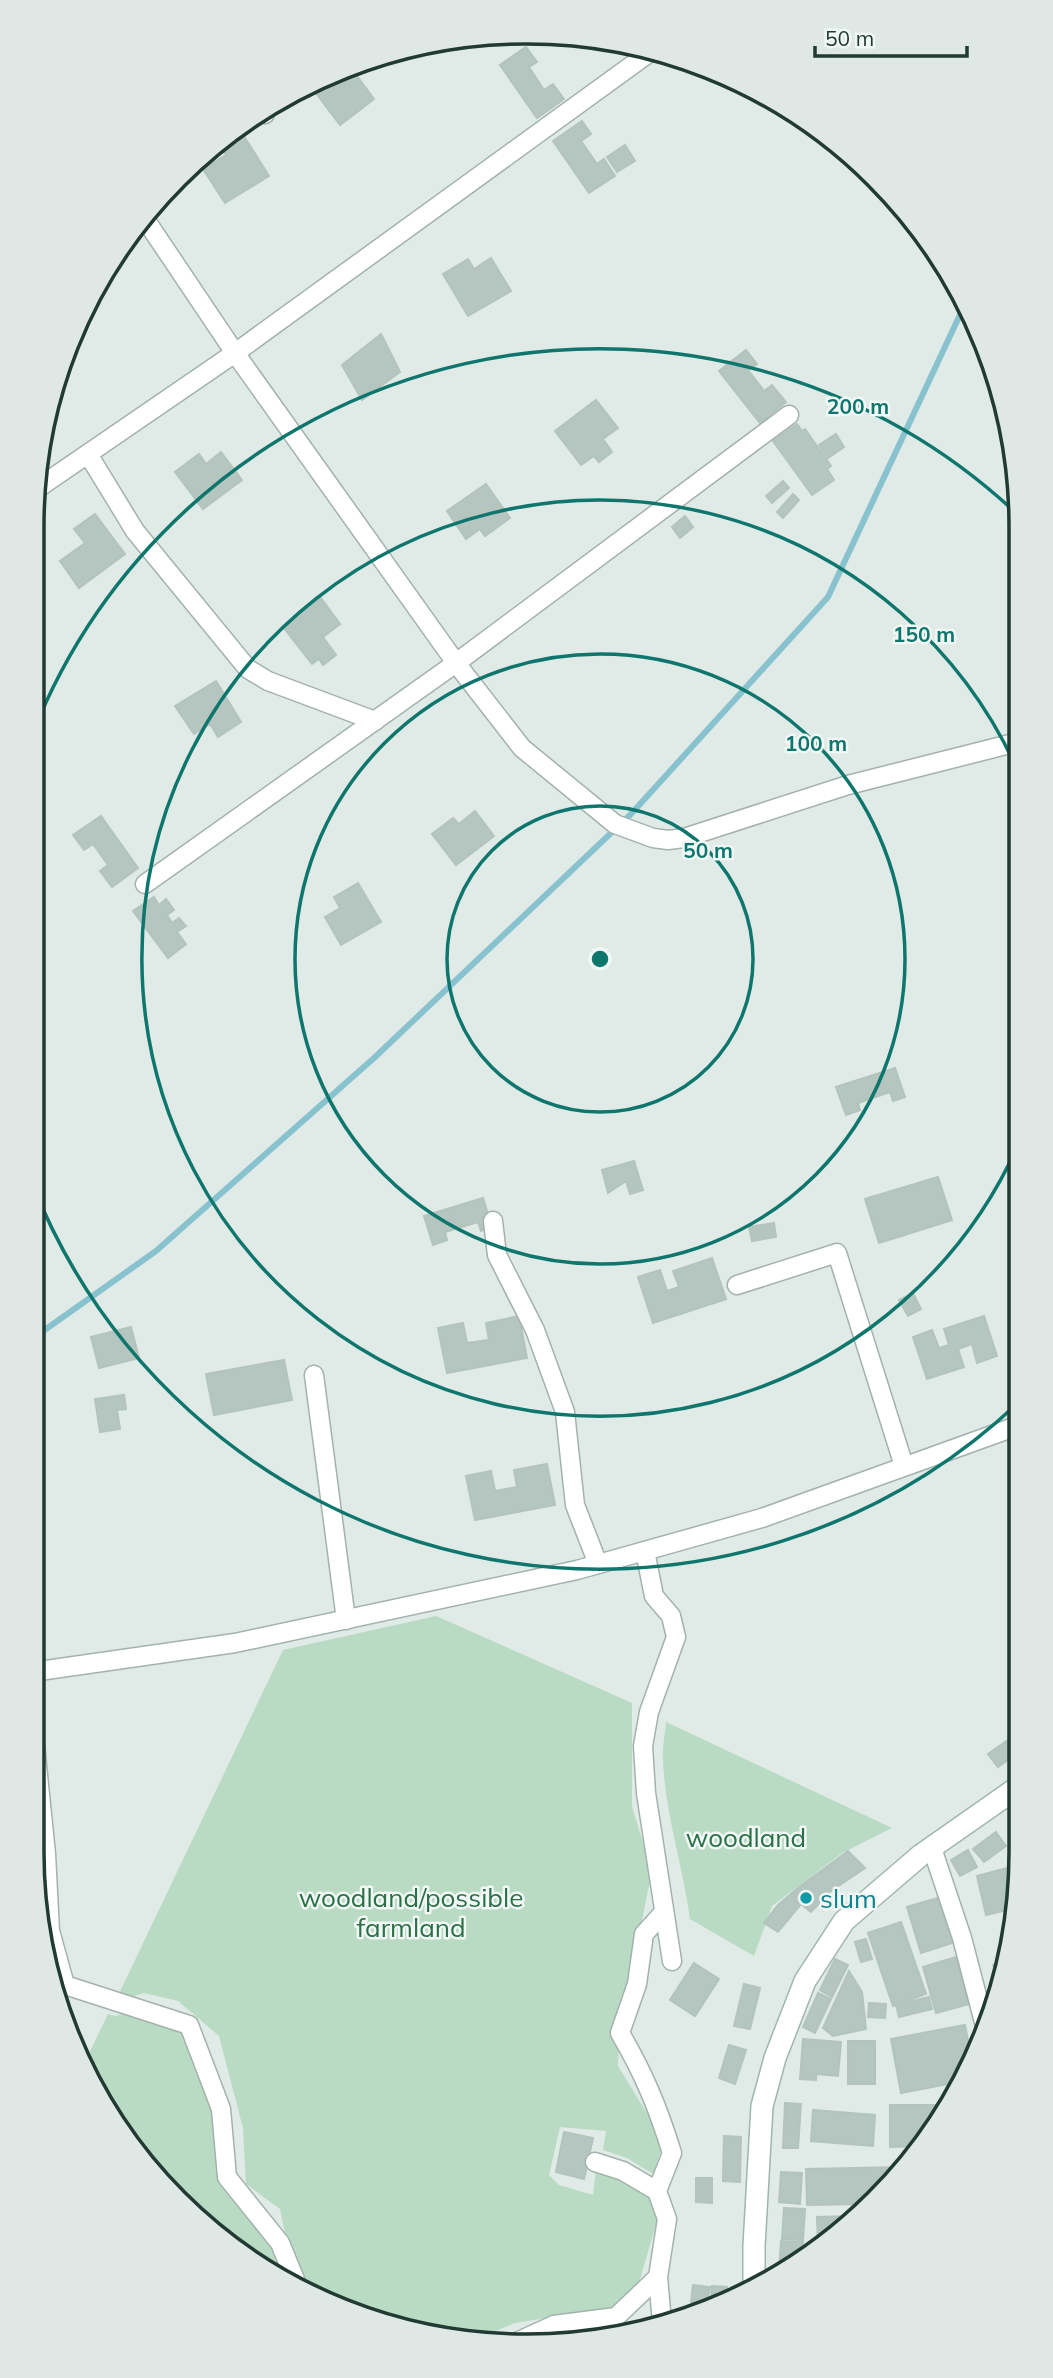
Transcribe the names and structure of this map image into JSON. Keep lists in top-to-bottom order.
{
  "parks": ["woodland", "woodland/possible farmland"],
  "places": ["slum"],
  "scale_bar": "50 m",
  "rings": [
    "200 m",
    "150 m",
    "100 m",
    "50 m"
  ]
}
